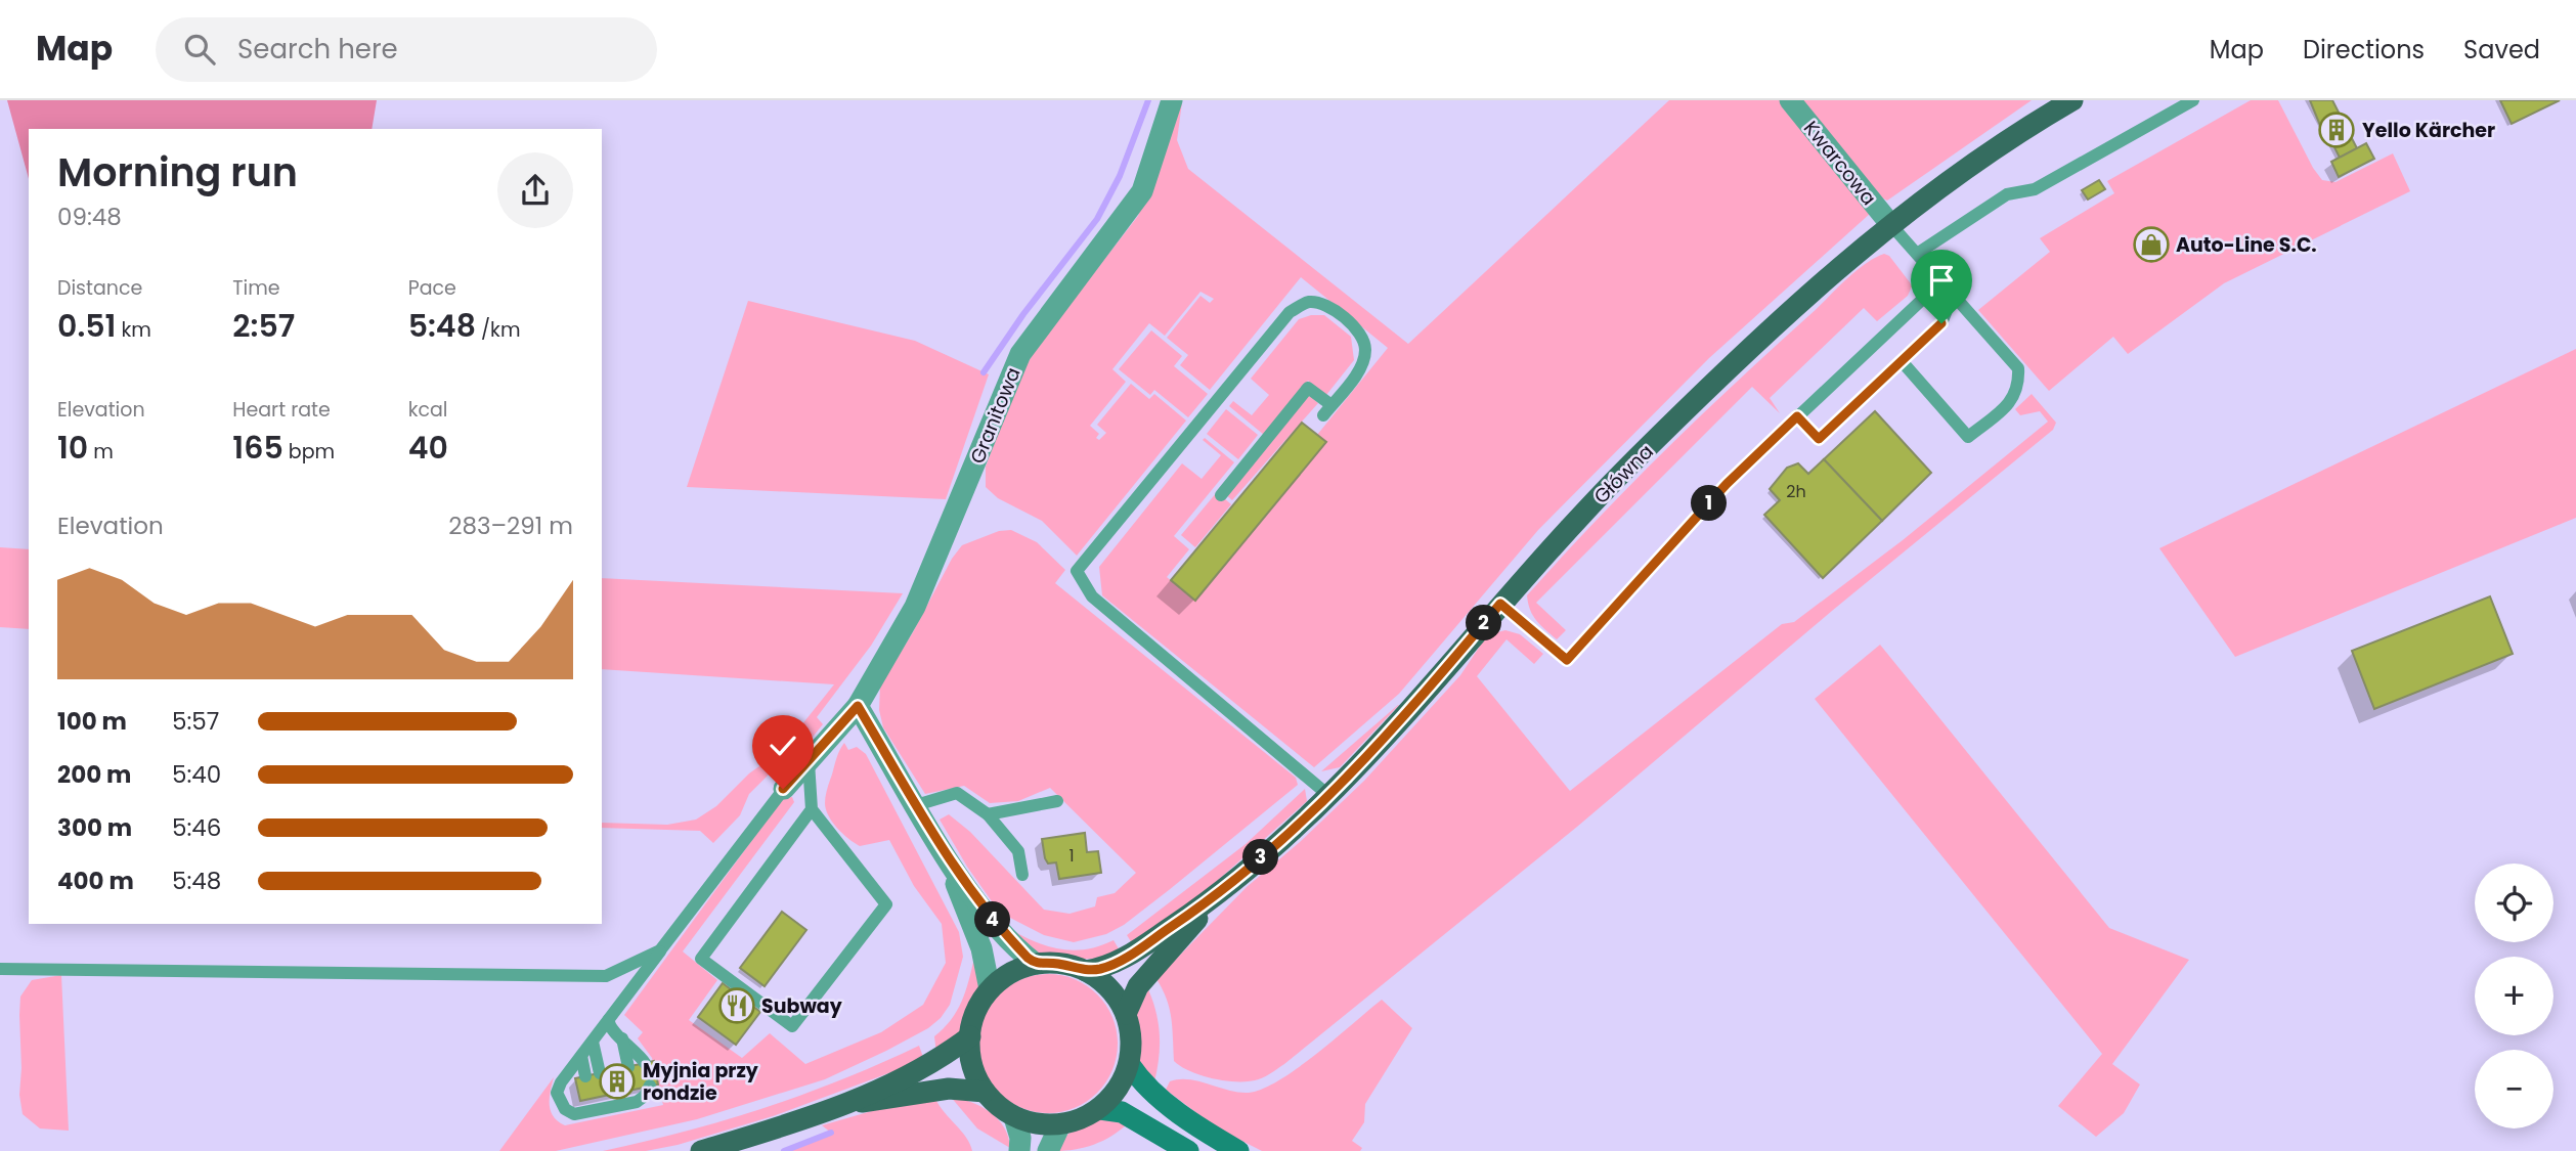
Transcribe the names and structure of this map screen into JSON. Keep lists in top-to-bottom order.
{
  "streets": {
    "main road": ["Główna"],
    "street": ["Kwarcowa", "Granitowa"]
  },
  "crossings": [
    ["Kwarcowa", "Główna"]
  ],
  "places": {
    "building": ["Yello Kärcher", "Myjnia przy rondzie"],
    "shop": ["Auto-Line S.C."],
    "restaurant": ["Subway"]
  },
  "house_numbers": ["2h", "1"],
  "page": {
    "header": "Map",
    "search": "Search here",
    "nav": ["Map", "Directions", "Saved"],
    "heading": ["Morning run", "09:48"],
    "stats": [
      ["Distance", "0.51 km"],
      ["Time", "2:57"],
      ["Pace", "5:48 /km"],
      ["Elevation", "10 m"],
      ["Heart rate", "165 bpm"],
      ["kcal", "40"]
    ],
    "pins": [
      "1",
      "2",
      "3",
      "4"
    ],
    "chart": ["Elevation", "283–291 m"],
    "list": [
      {
        "name": "100 m",
        "note": "5:57"
      },
      {
        "name": "200 m",
        "note": "5:40"
      },
      {
        "name": "300 m",
        "note": "5:46"
      },
      {
        "name": "400 m",
        "note": "5:48"
      }
    ],
    "map_buttons": ["+", "−"]
  }
}
